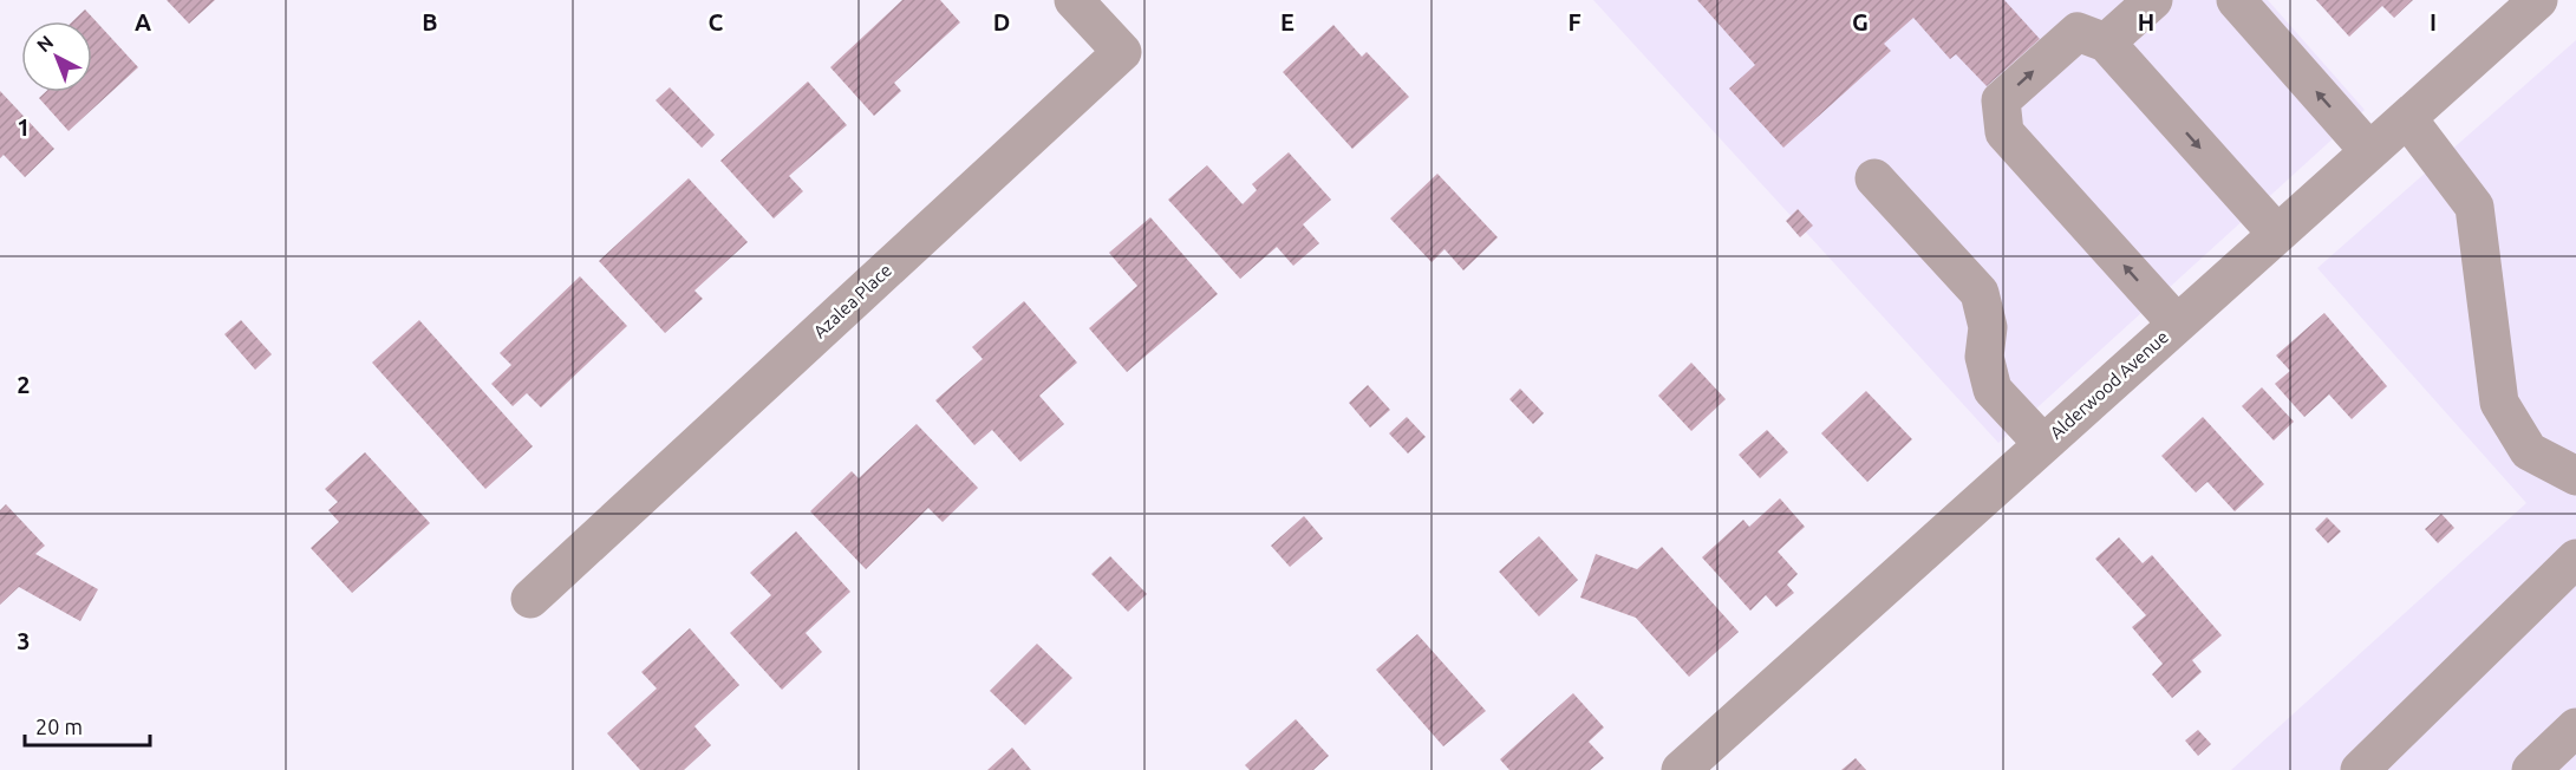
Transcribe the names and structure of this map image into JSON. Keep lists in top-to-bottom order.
{
  "streets": {
    "street": ["Azalea Place", "Alderwood Avenue"]
  },
  "scale_bar": "20 m",
  "north": "top left",
  "grid": {
    "columns": [
      "A",
      "B",
      "C",
      "D",
      "E",
      "F",
      "G",
      "H",
      "I"
    ],
    "rows": ["1", "2", "3"]
  }
}
